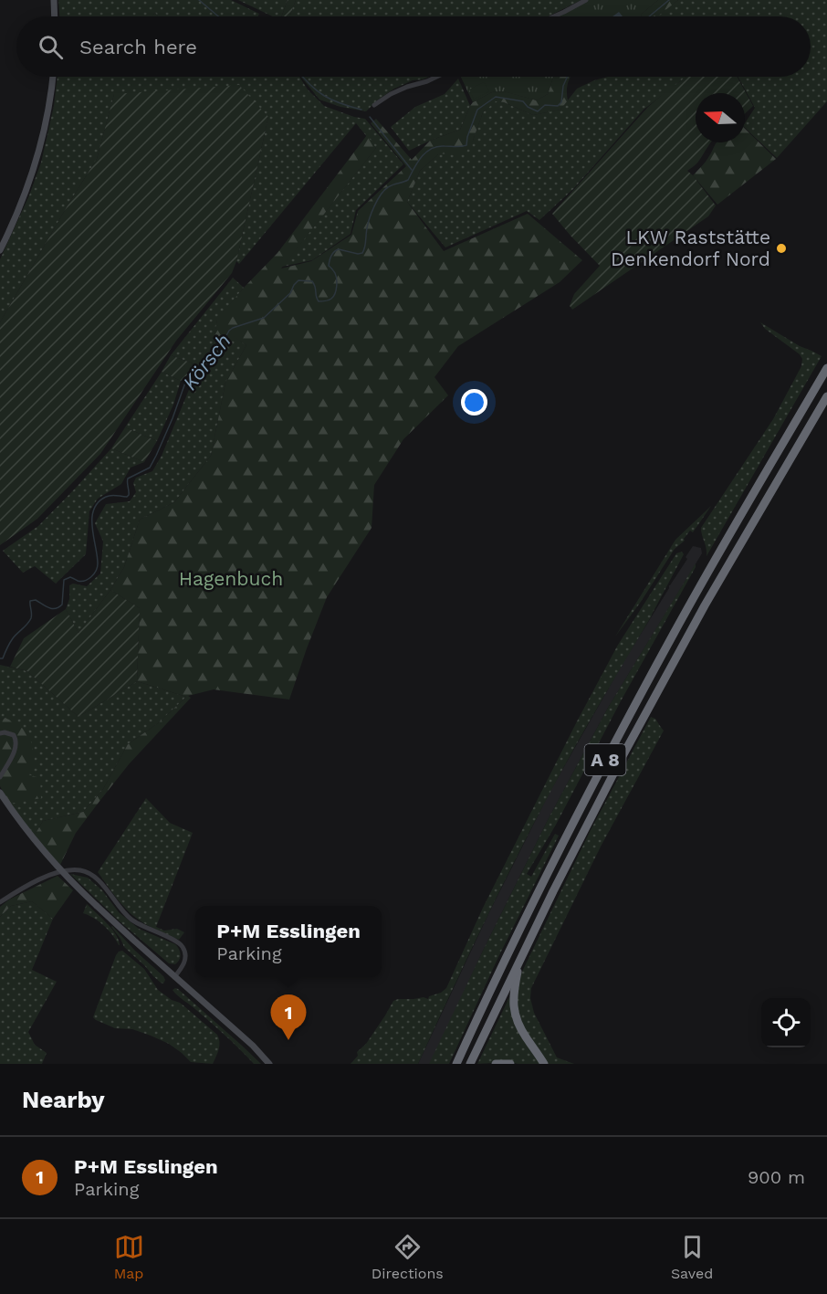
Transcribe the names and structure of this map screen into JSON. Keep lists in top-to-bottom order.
{
  "streets": {
    "highway": ["A 8"]
  },
  "water": ["Körsch"],
  "parks": ["Hagenbuch"],
  "places": ["LKW Raststätte Denkendorf Nord"],
  "north": "left",
  "page": {
    "search": "Search here",
    "popup": ["P+M Esslingen", "Parking"],
    "pins": "1",
    "heading": "Nearby",
    "list": [
      {
        "mark": "1",
        "name": "P+M Esslingen",
        "note": "Parking",
        "value": "900 m"
      }
    ],
    "nav": ["Map", "Directions", "Saved"]
  }
}
